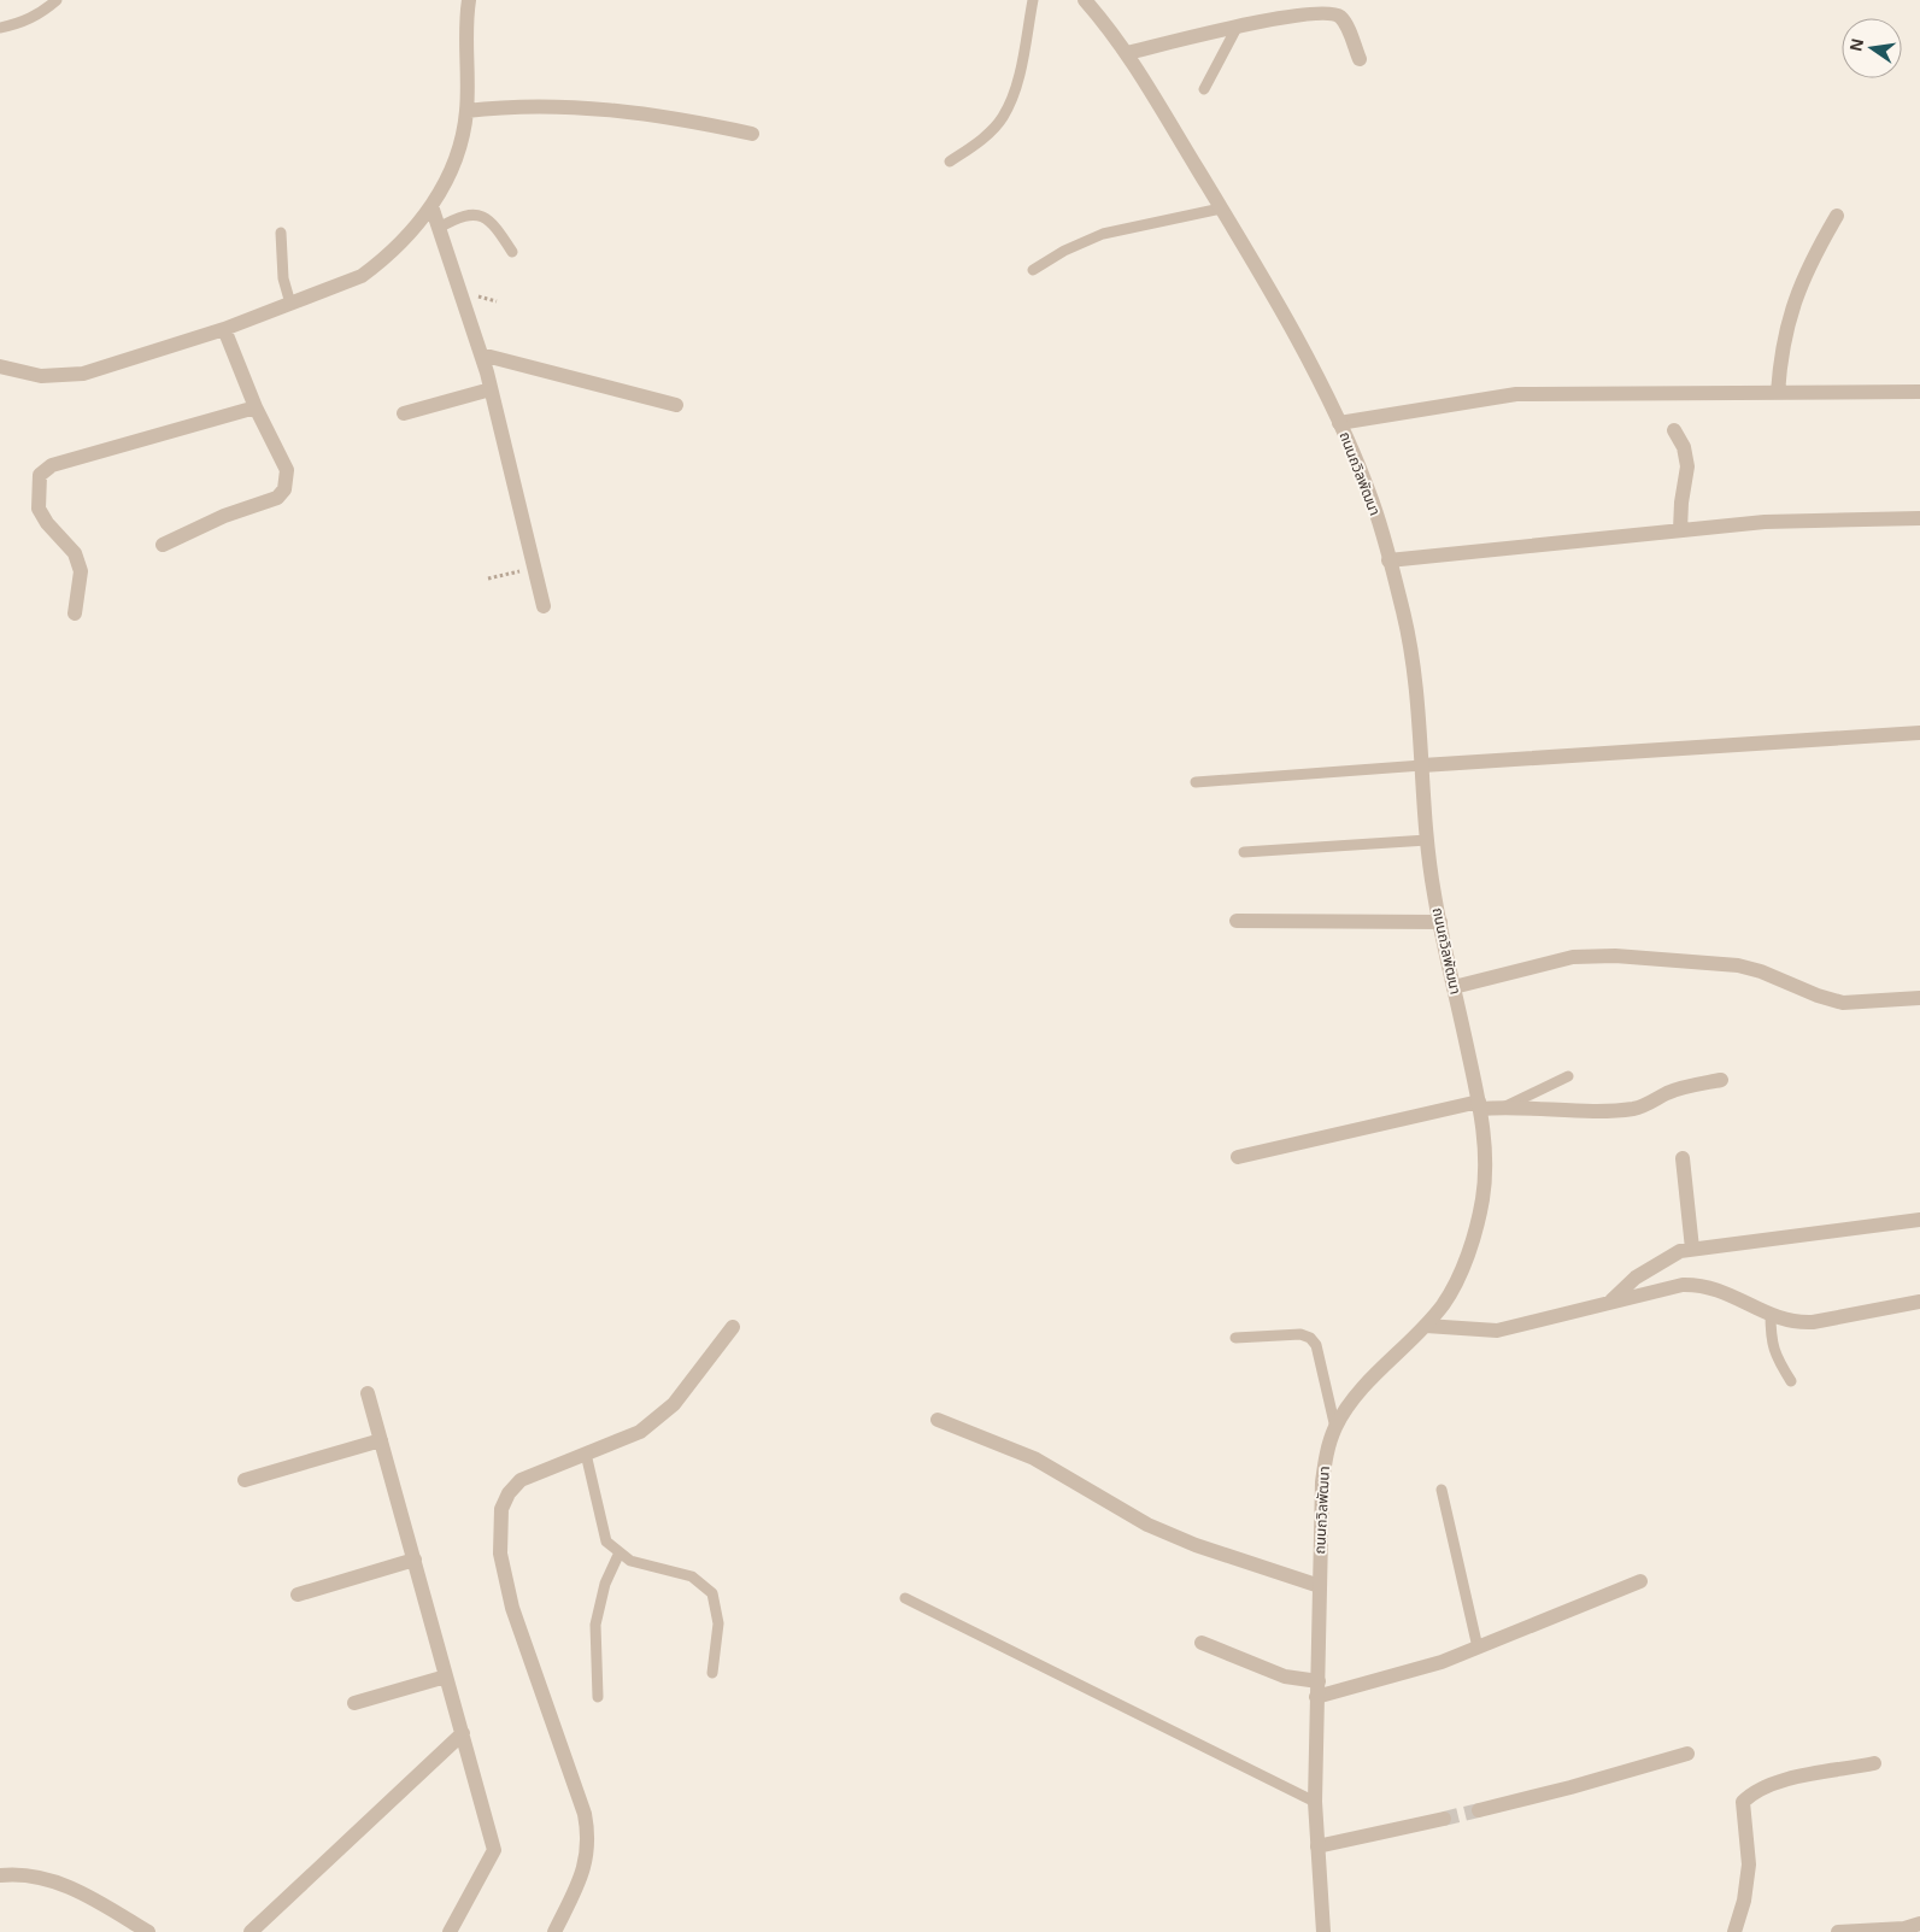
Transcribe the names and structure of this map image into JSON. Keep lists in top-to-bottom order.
{
  "streets": {
    "street": ["ถนนถวิลพัฒนา"]
  },
  "north": "left"
}
